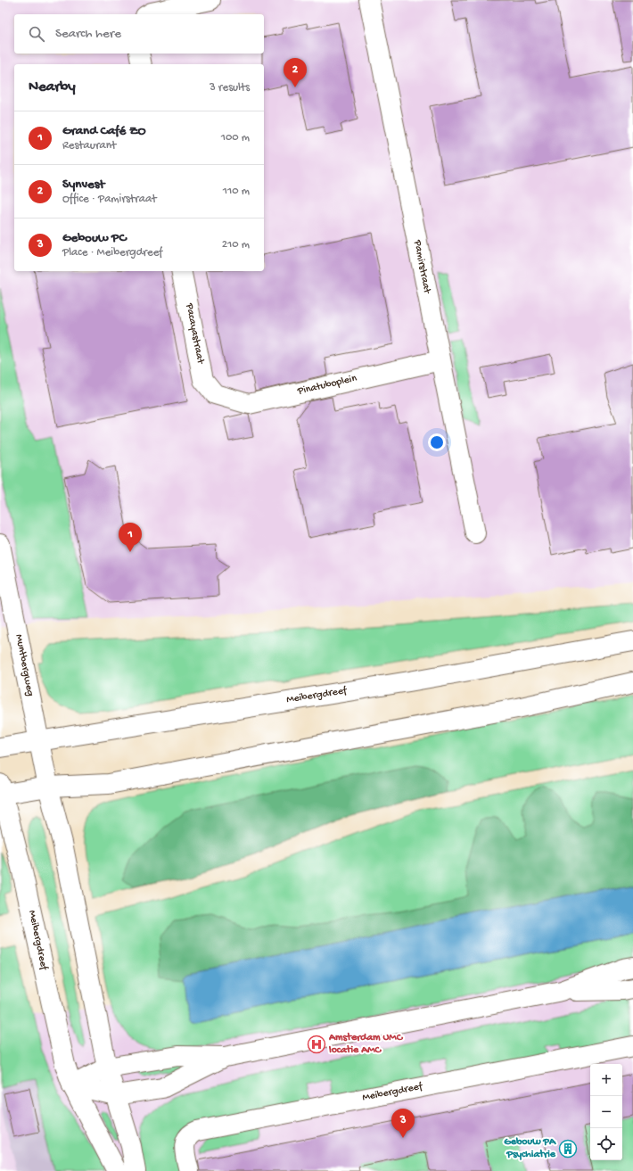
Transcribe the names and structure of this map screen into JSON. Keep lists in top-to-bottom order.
{
  "streets": {
    "street": [
      "Pamirstraat",
      "Pacayastraat",
      "Pinatuboplein",
      "Muntbergweg",
      "Meibergdreef"
    ]
  },
  "crossings": [
    ["Pamirstraat", "Pinatuboplein"],
    ["Pacayastraat", "Pinatuboplein"],
    ["Muntbergweg", "Meibergdreef"]
  ],
  "places": {
    "hospital": ["Amsterdam UMC locatie AMC"],
    "building": ["Gebouw PA Psychiatrie"]
  },
  "page": {
    "search": "Search here",
    "pins": ["2", "1", "3"],
    "heading": ["Nearby", "3 results"],
    "list": [
      {
        "mark": "1",
        "name": "Grand Café ZO",
        "note": "Restaurant",
        "value": "100 m"
      },
      {
        "mark": "2",
        "name": "Synvest",
        "note": "Office · Pamirstraat",
        "value": "110 m"
      },
      {
        "mark": "3",
        "name": "Gebouw PC",
        "note": "Place · Meibergdreef",
        "value": "210 m"
      }
    ],
    "map_buttons": ["+", "−"]
  }
}
